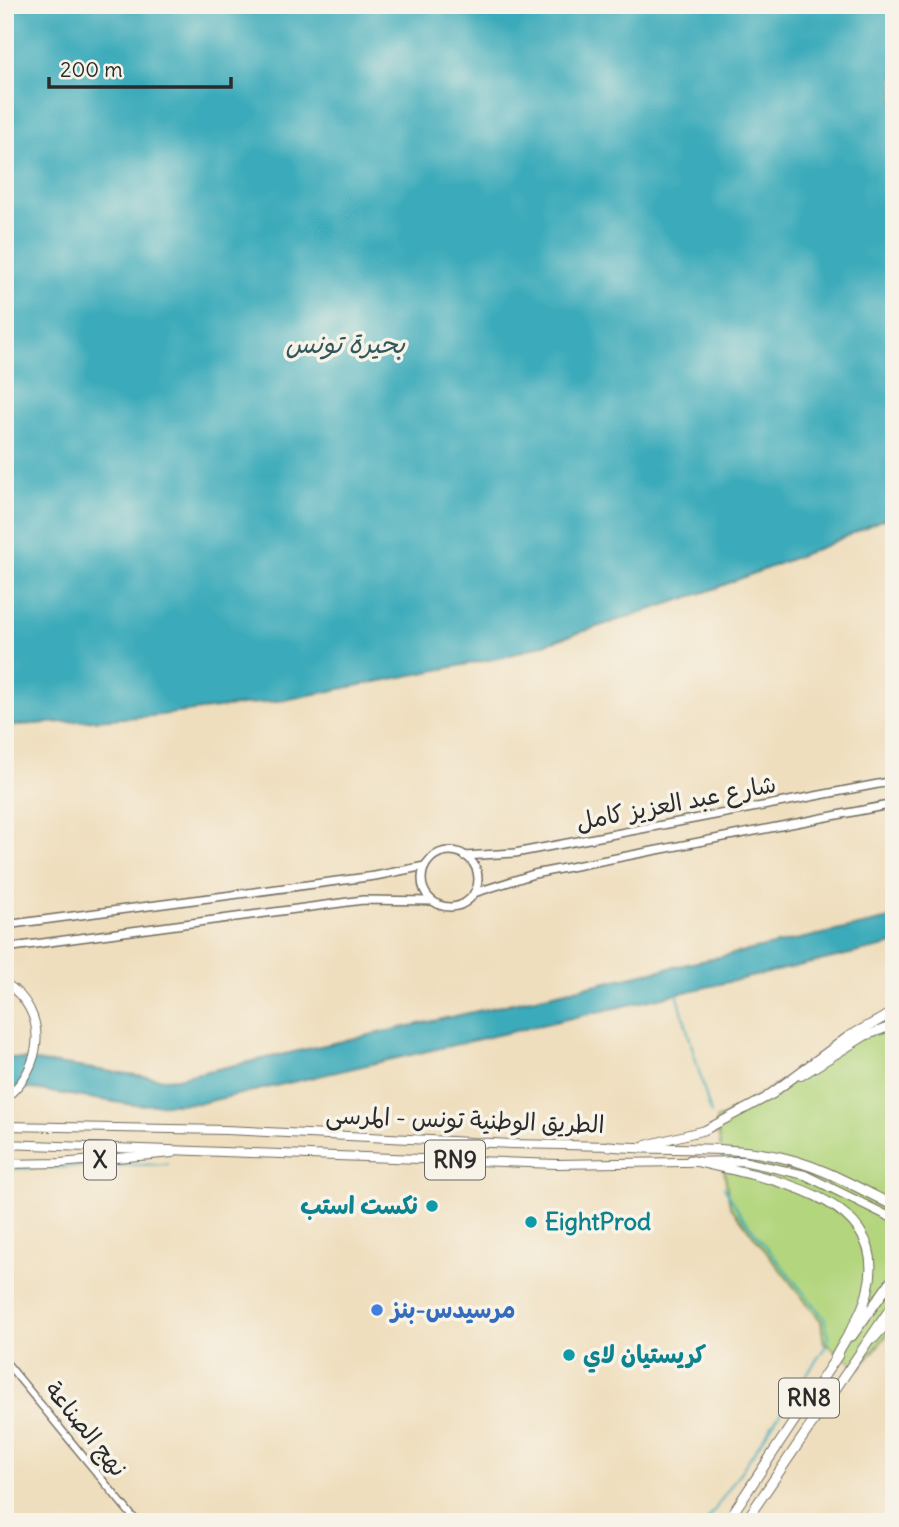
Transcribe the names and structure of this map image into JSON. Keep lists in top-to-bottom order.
{
  "streets": {
    "highway": [
      "الطريق الوطنية تونس - المرسى",
      "X",
      "RN9",
      "RN8"
    ],
    "main road": ["شارع عبد العزيز كامل"],
    "street": ["نهج الصناعة"]
  },
  "crossings": [
    ["الطريق الوطنية تونس - المرسى", "X"],
    ["الطريق الوطنية تونس - المرسى", "RN9"],
    ["RN9", "RN8"]
  ],
  "water": ["بحيرة تونس"],
  "places": [
    "نكست استب",
    "EightProd",
    "مرسيدس-بنز",
    "كريستيان لاي"
  ],
  "scale_bar": "200 m"
}
